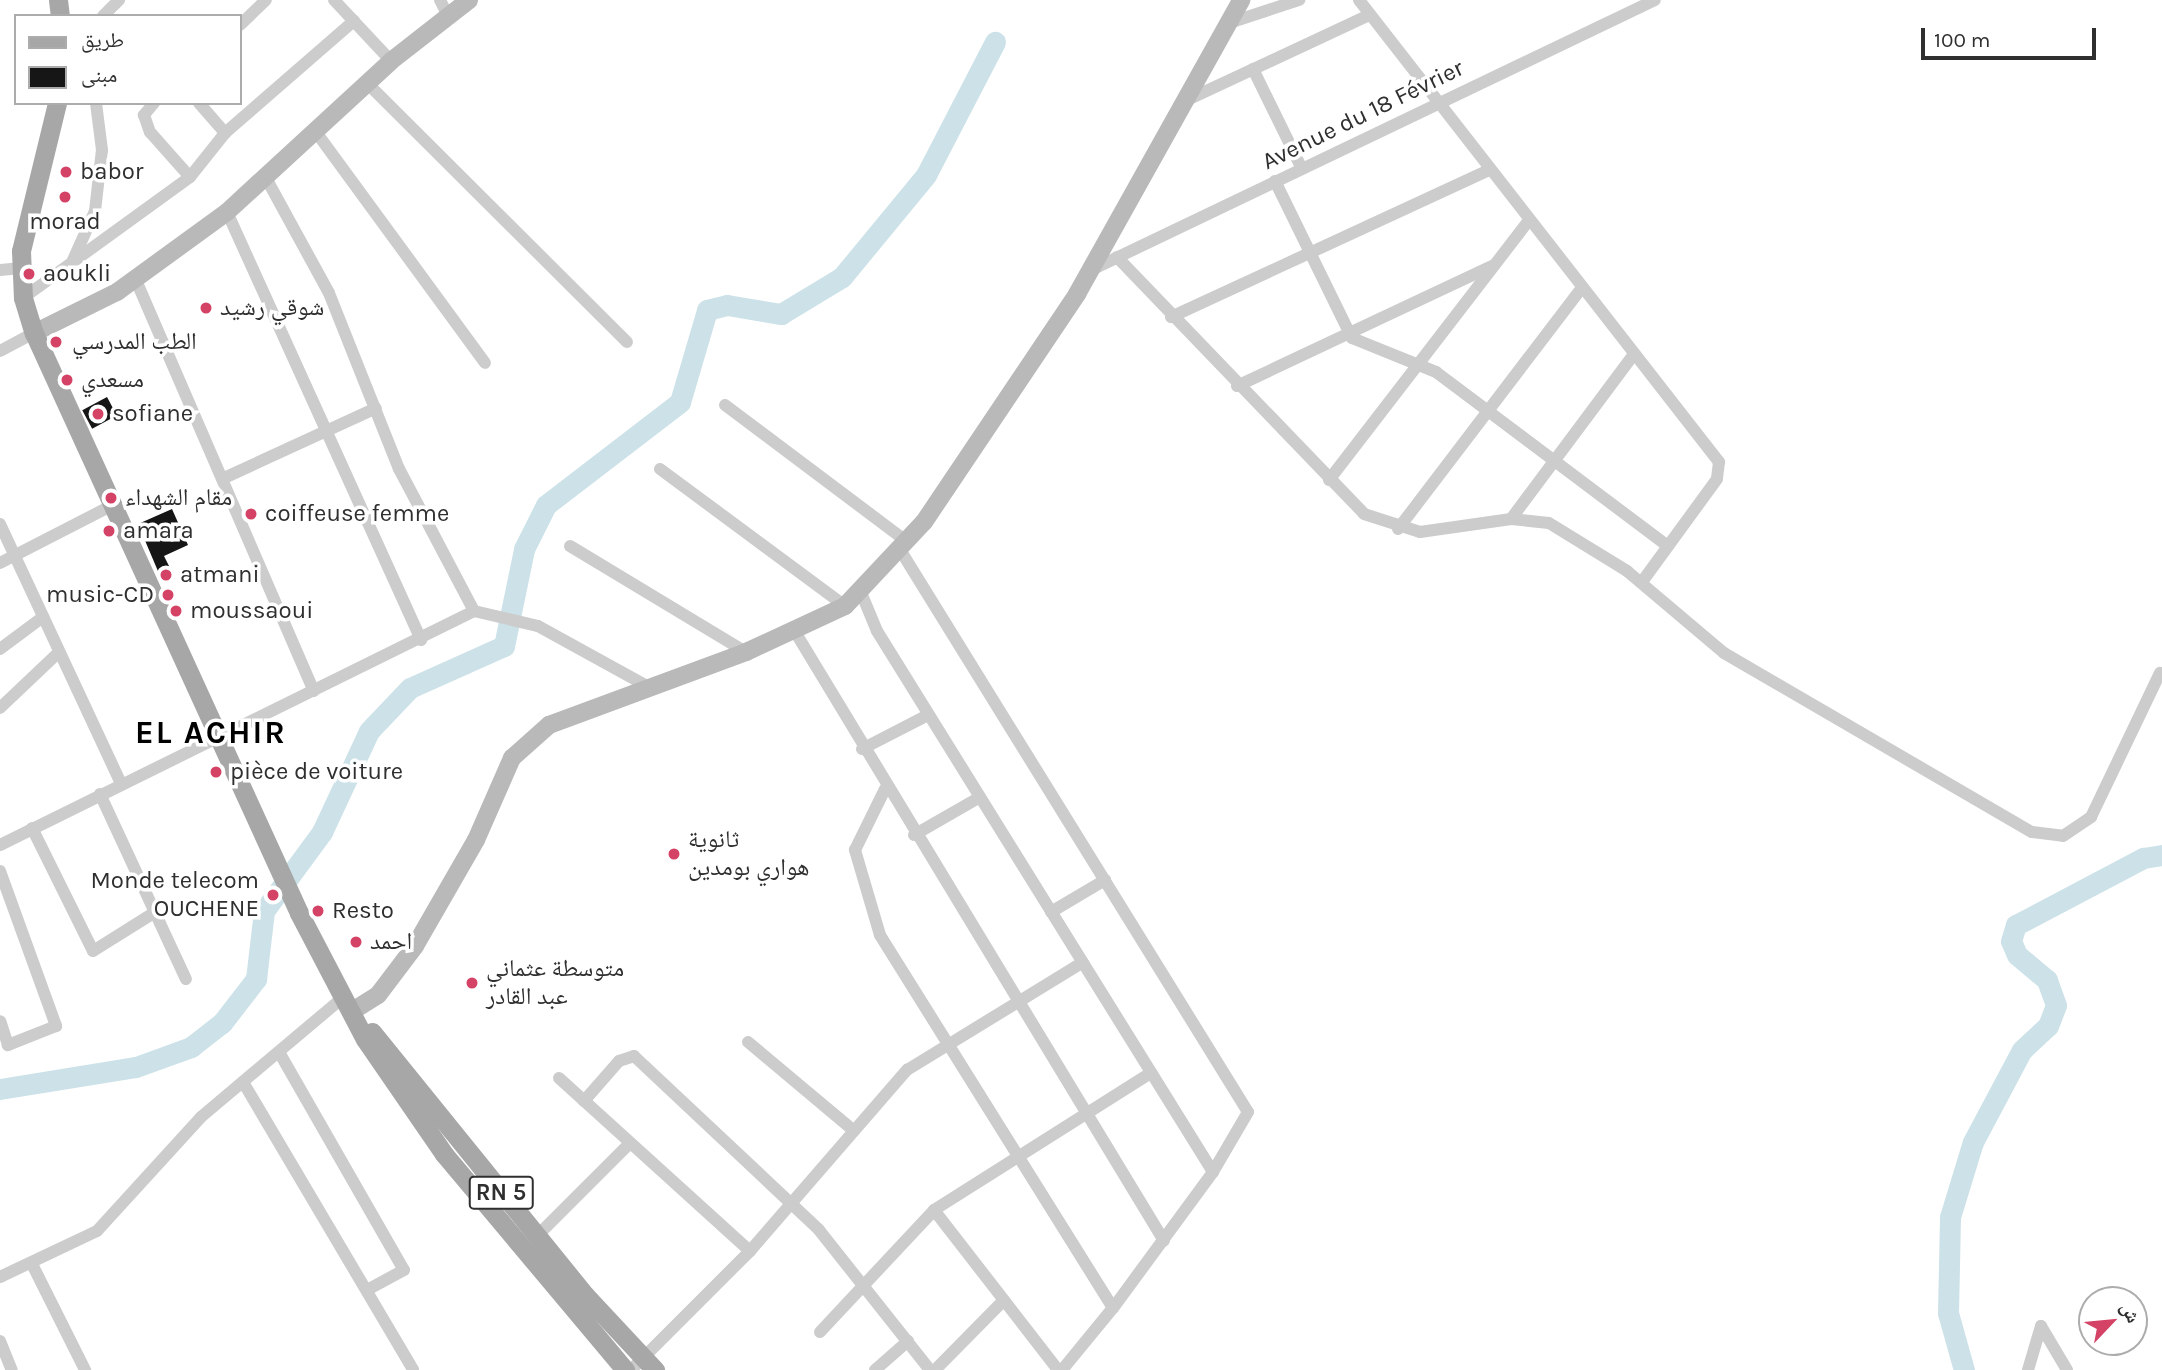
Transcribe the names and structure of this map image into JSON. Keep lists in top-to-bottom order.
{
  "streets": {
    "main road": ["RN 5"],
    "street": ["Avenue du 18 Février"]
  },
  "districts": ["EL ACHIR"],
  "places": [
    "babor",
    "morad",
    "aoukli",
    "شوقي رشيد",
    "الطب المدرسي",
    "مسعدي",
    "sofiane",
    "مقام الشهداء",
    "coiffeuse femme",
    "amara",
    "atmani",
    "music-CD",
    "moussaoui",
    "pièce de voiture",
    "ثانوية هواري بومدين",
    "Monde telecom OUCHENE",
    "Resto",
    "احمد",
    "متوسطة عثماني عبد القادر"
  ],
  "legend": ["طريق", "مبنى"],
  "scale_bar": "100 m",
  "north": "top right"
}
